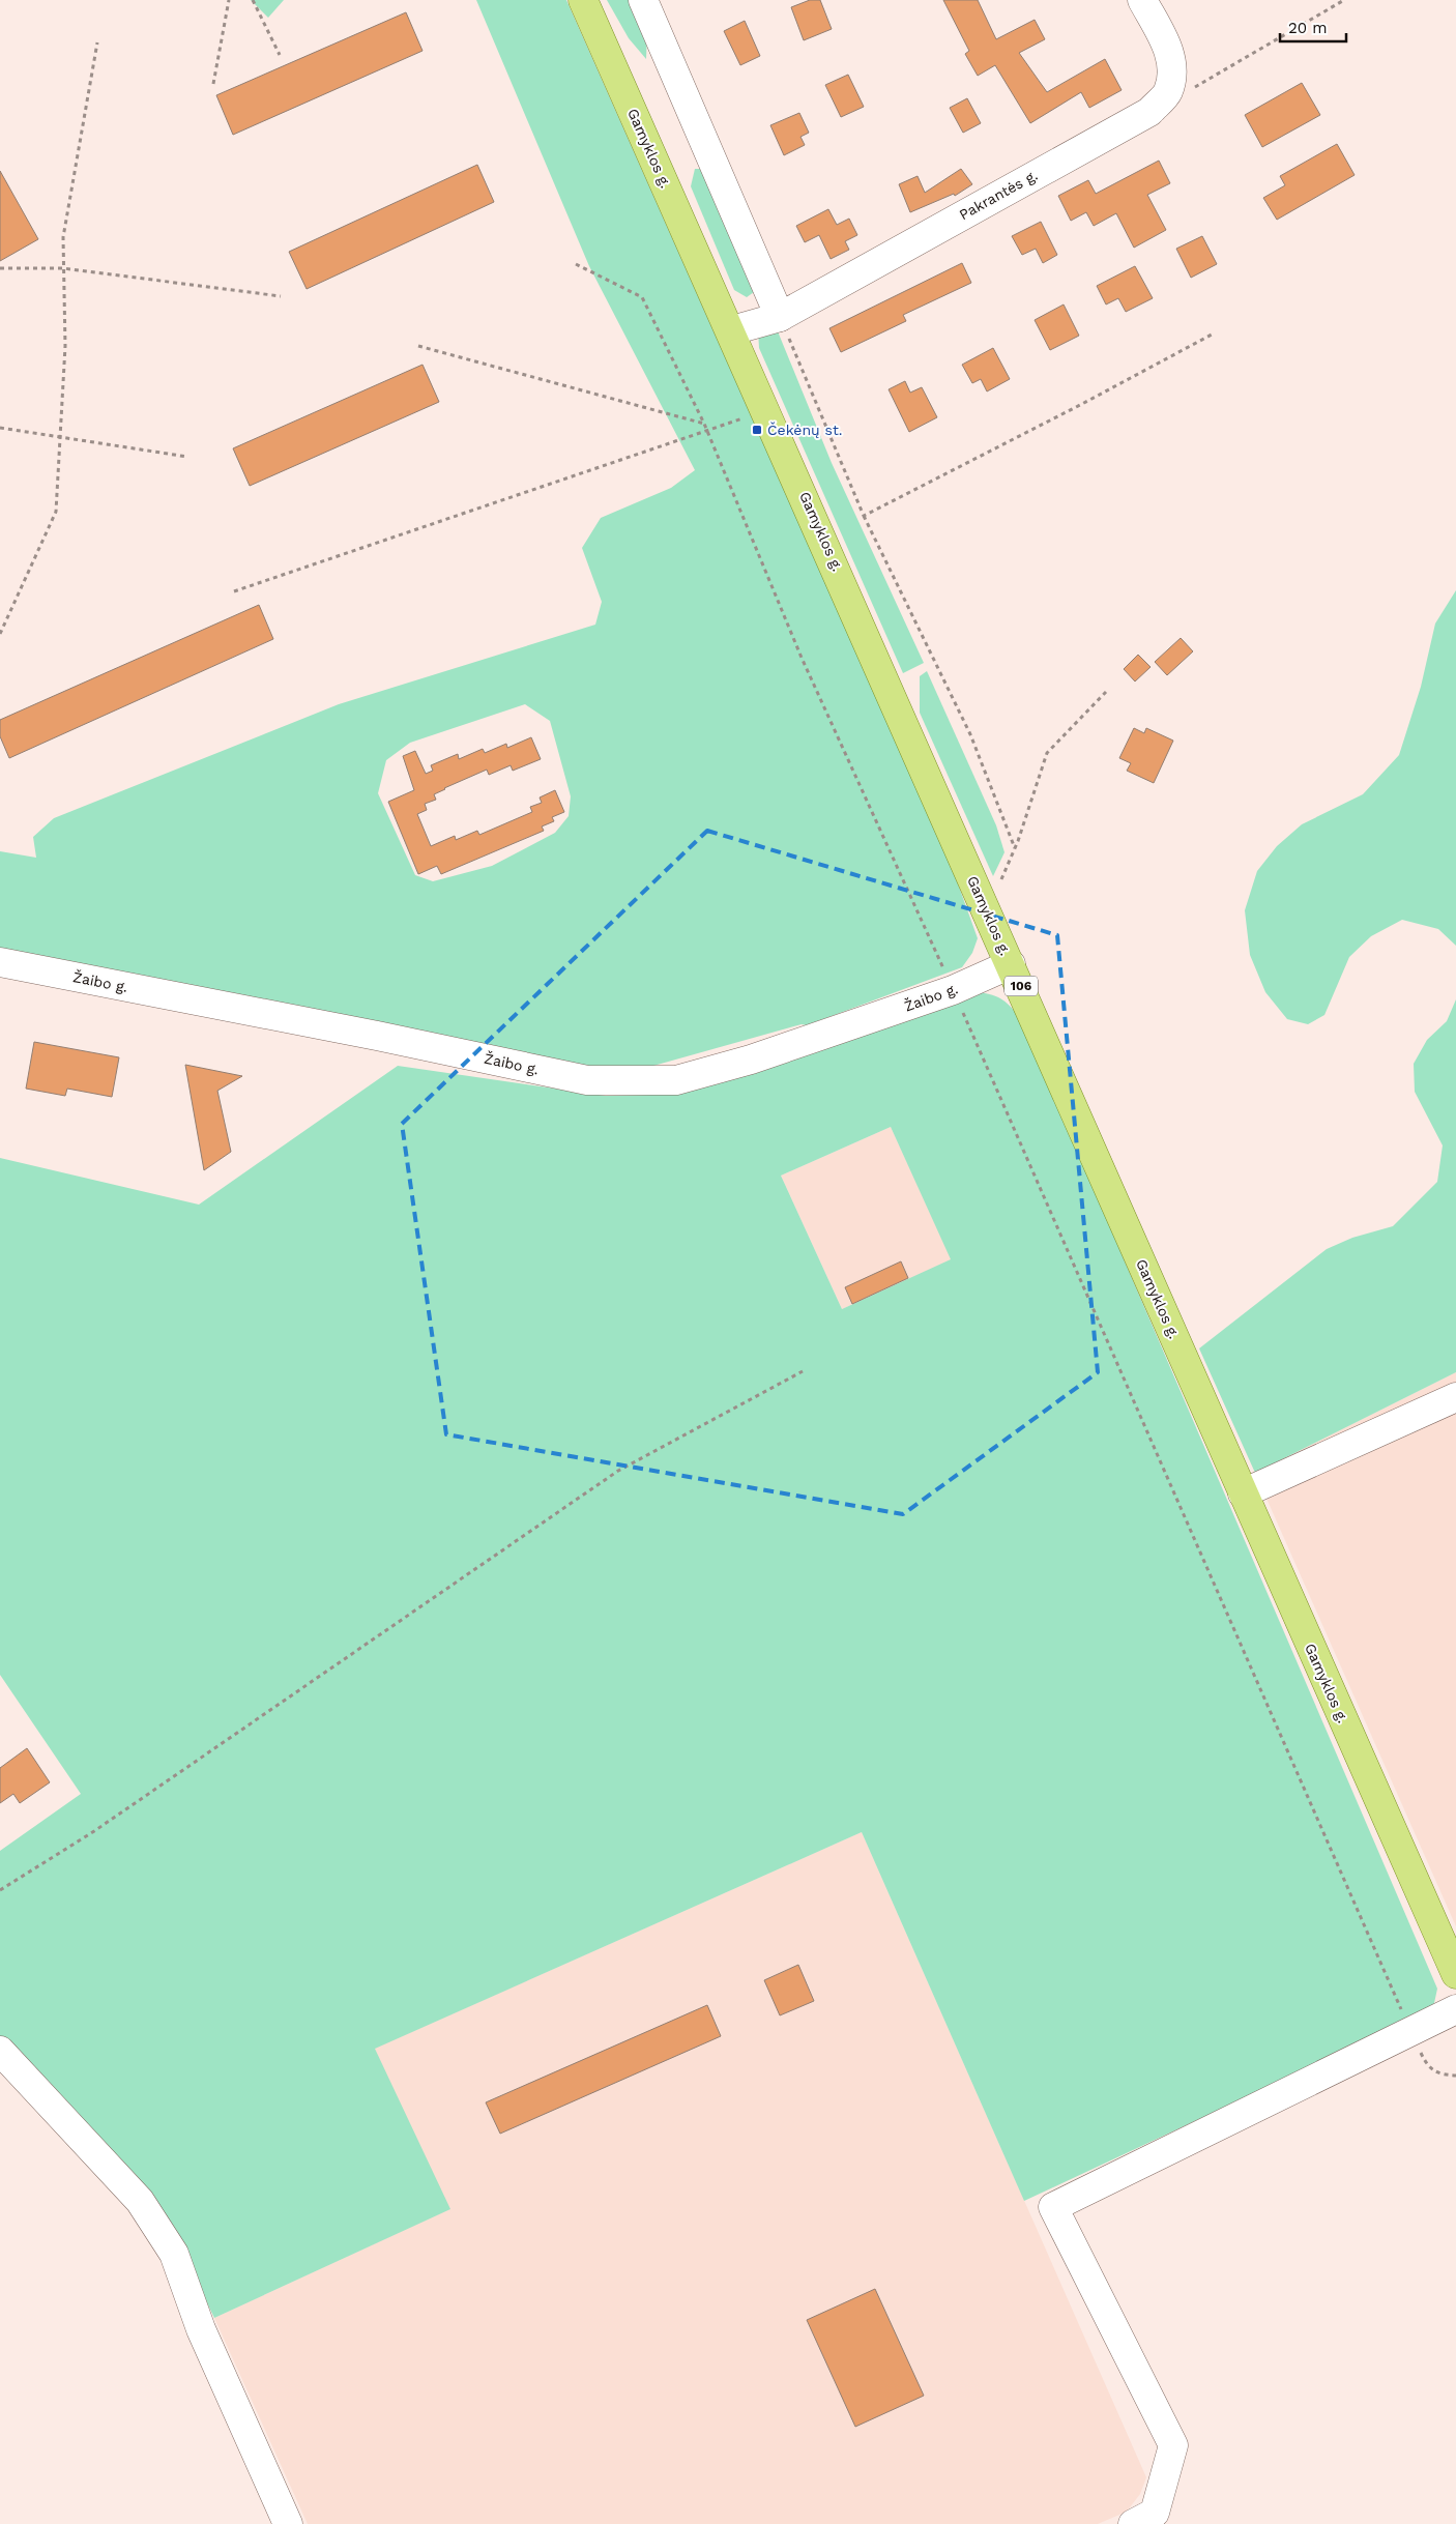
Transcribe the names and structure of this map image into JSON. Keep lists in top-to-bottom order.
{
  "streets": {
    "main road": ["Gamyklos g.", "106"],
    "street": ["Pakrantės g.", "Žaibo g."]
  },
  "crossings": [
    ["Gamyklos g.", "Pakrantės g."],
    ["Gamyklos g.", "Žaibo g."]
  ],
  "places": {
    "transit": ["Čekėnų st."]
  },
  "scale_bar": "20 m"
}
